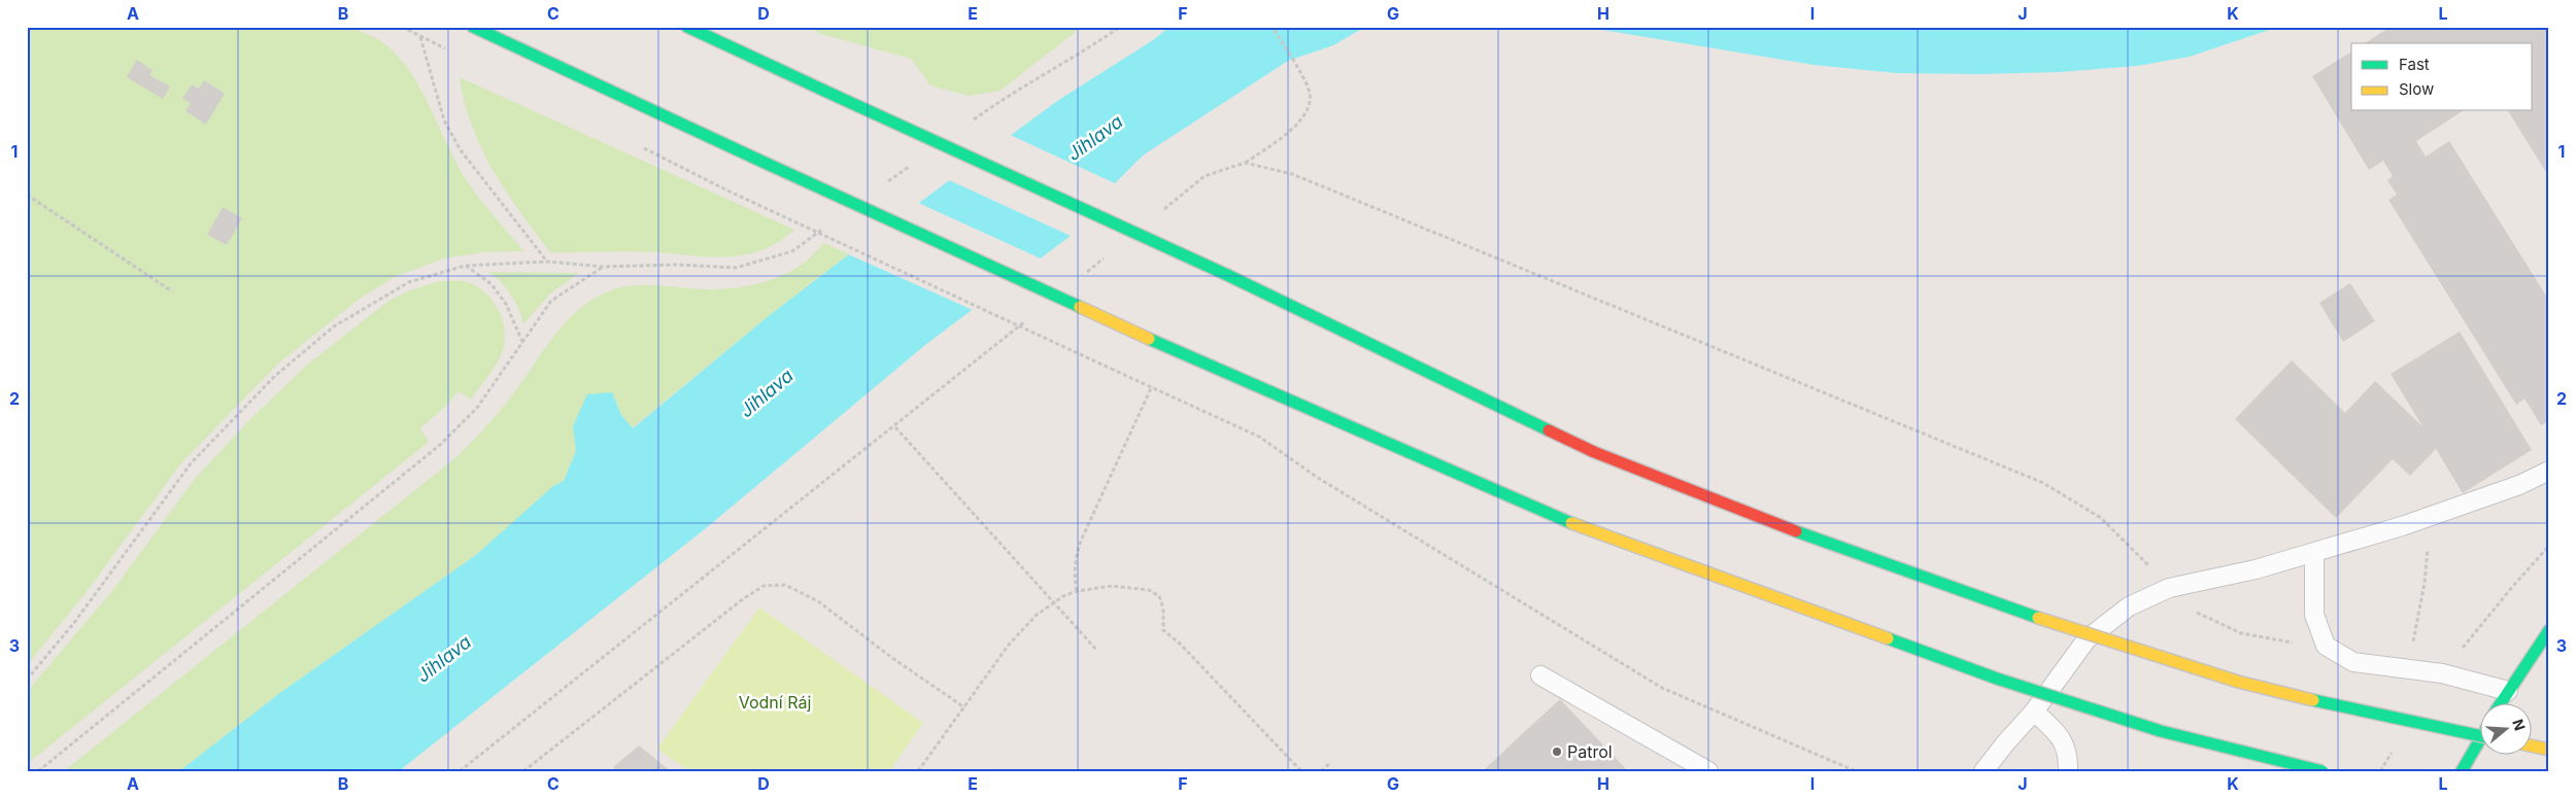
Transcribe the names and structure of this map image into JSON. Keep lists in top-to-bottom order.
{
  "water": ["Jihlava"],
  "parks": ["Vodní Ráj"],
  "places": ["Patrol"],
  "legend": ["Fast", "Slow"],
  "north": "right",
  "grid": {
    "columns": [
      "A",
      "B",
      "C",
      "D",
      "E",
      "F",
      "G",
      "H",
      "I",
      "J",
      "K",
      "L"
    ],
    "rows": ["1", "2", "3"]
  }
}
